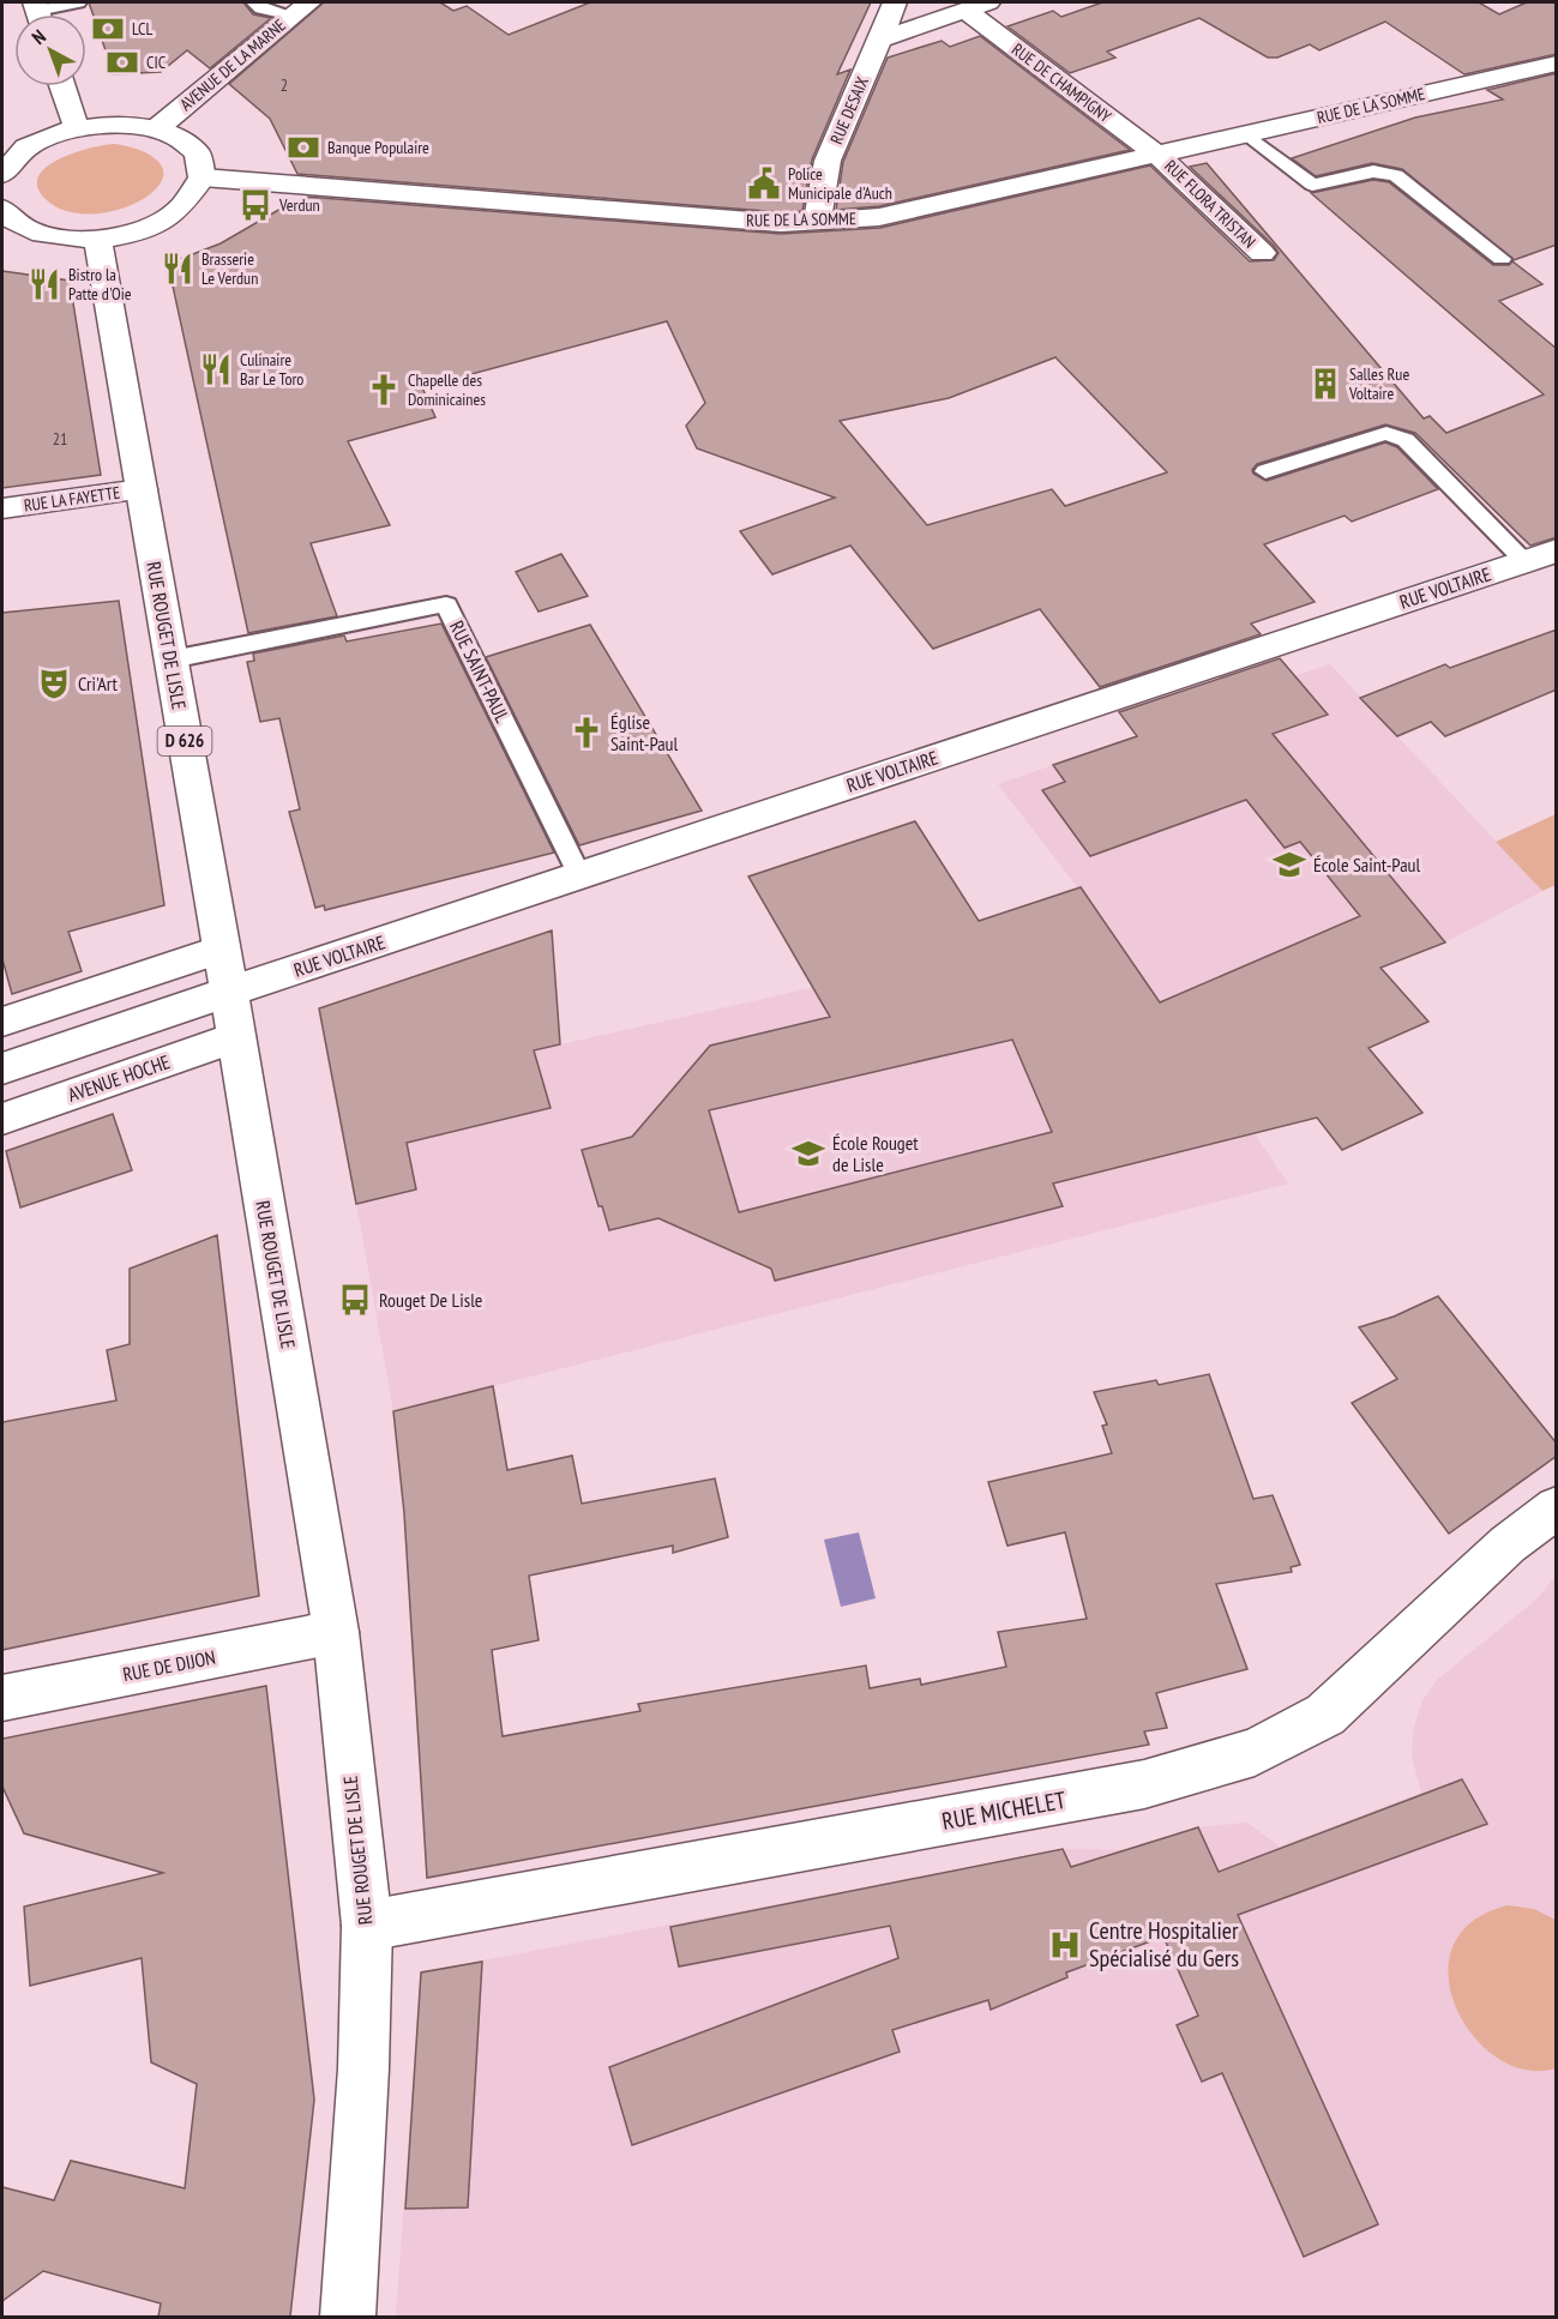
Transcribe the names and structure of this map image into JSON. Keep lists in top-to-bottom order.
{
  "streets": {
    "street": [
      "AVENUE DE LA MARNE",
      "RUE DE CHAMPIGNY",
      "RUE DE LA SOMME",
      "RUE DESAIX",
      "RUE FLORA TRISTAN",
      "RUE LA FAYETTE",
      "RUE VOLTAIRE",
      "RUE ROUGET DE LISLE",
      "D 626",
      "AVENUE HOCHE",
      "RUE DE DIJON",
      "RUE MICHELET"
    ],
    "lane": ["RUE SAINT-PAUL"]
  },
  "crossings": [
    ["RUE DE CHAMPIGNY", "RUE DE LA SOMME"],
    ["RUE DE CHAMPIGNY", "RUE FLORA TRISTAN"],
    ["RUE DE LA SOMME", "RUE DESAIX"],
    ["RUE DE LA SOMME", "RUE FLORA TRISTAN"],
    ["RUE LA FAYETTE", "RUE ROUGET DE LISLE"],
    ["RUE VOLTAIRE", "RUE ROUGET DE LISLE"],
    ["RUE VOLTAIRE", "RUE SAINT-PAUL"],
    ["RUE ROUGET DE LISLE", "RUE SAINT-PAUL"],
    ["RUE ROUGET DE LISLE", "AVENUE HOCHE"],
    ["RUE ROUGET DE LISLE", "RUE DE DIJON"],
    ["RUE ROUGET DE LISLE", "RUE MICHELET"]
  ],
  "places": {
    "bank": ["LCL", "CIC", "Banque Populaire"],
    "public building": ["Police Municipale d'Auch"],
    "bus stop": ["Verdun", "Rouget De Lisle"],
    "restaurant": ["Brasserie Le Verdun", "Bistro la Patte d'Oie", "Culinaire Bar Le Toro"],
    "building": ["Salles Rue Voltaire"],
    "church": ["Chapelle des Dominicaines", "Église Saint-Paul"],
    "theatre": ["Cri'Art"],
    "school or university": ["École Saint-Paul", "École Rouget de Lisle"],
    "hospital": ["Centre Hospitalier Spécialisé du Gers"]
  },
  "house_numbers": ["2", "21"],
  "north": "top left"
}
